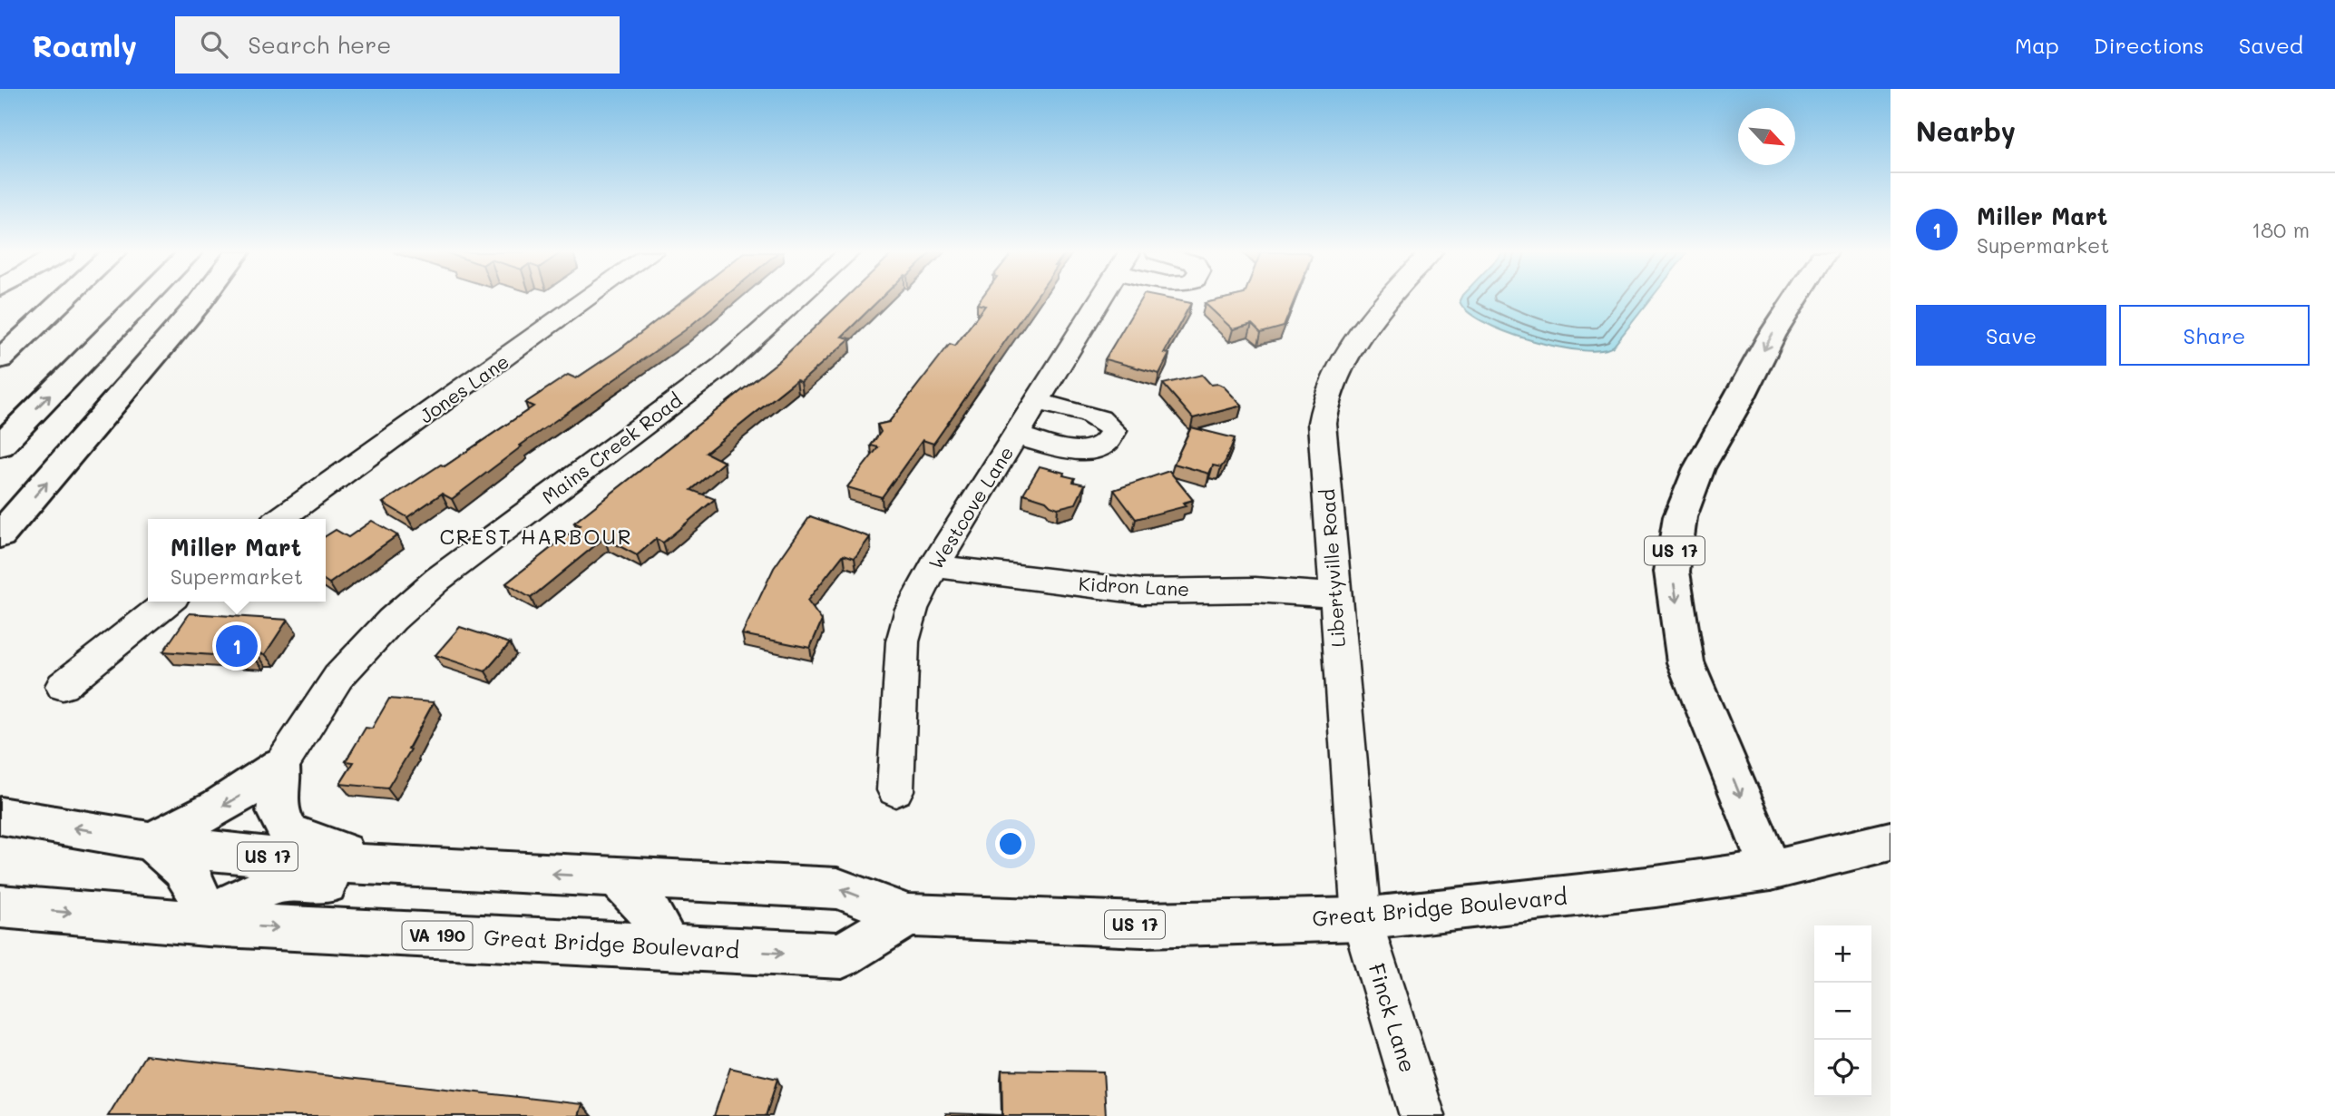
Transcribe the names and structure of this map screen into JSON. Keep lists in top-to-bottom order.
{
  "streets": {
    "main road": ["US 17", "Great Bridge Boulevard", "VA 190"],
    "street": [
      "Jones Lane",
      "Mains Creek Road",
      "Westcove Lane",
      "Libertyville Road",
      "Kidron Lane",
      "Finck Lane"
    ]
  },
  "crossings": [
    ["Westcove Lane", "Kidron Lane"],
    ["US 17", "Great Bridge Boulevard"],
    ["Libertyville Road", "Kidron Lane"],
    ["Libertyville Road", "Great Bridge Boulevard"],
    ["Libertyville Road", "Finck Lane"],
    ["Great Bridge Boulevard", "Finck Lane"]
  ],
  "districts": ["CREST HARBOUR"],
  "north": "bottom right",
  "page": {
    "header": "Roamly",
    "search": "Search here",
    "nav": ["Map", "Directions", "Saved"],
    "heading": "Nearby",
    "list": [
      {
        "mark": "1",
        "name": "Miller Mart",
        "note": "Supermarket",
        "value": "180 m"
      }
    ],
    "buttons": ["Save", "Share"],
    "popup": ["Miller Mart", "Supermarket"],
    "pins": "1",
    "map_buttons": ["+", "−"]
  }
}
